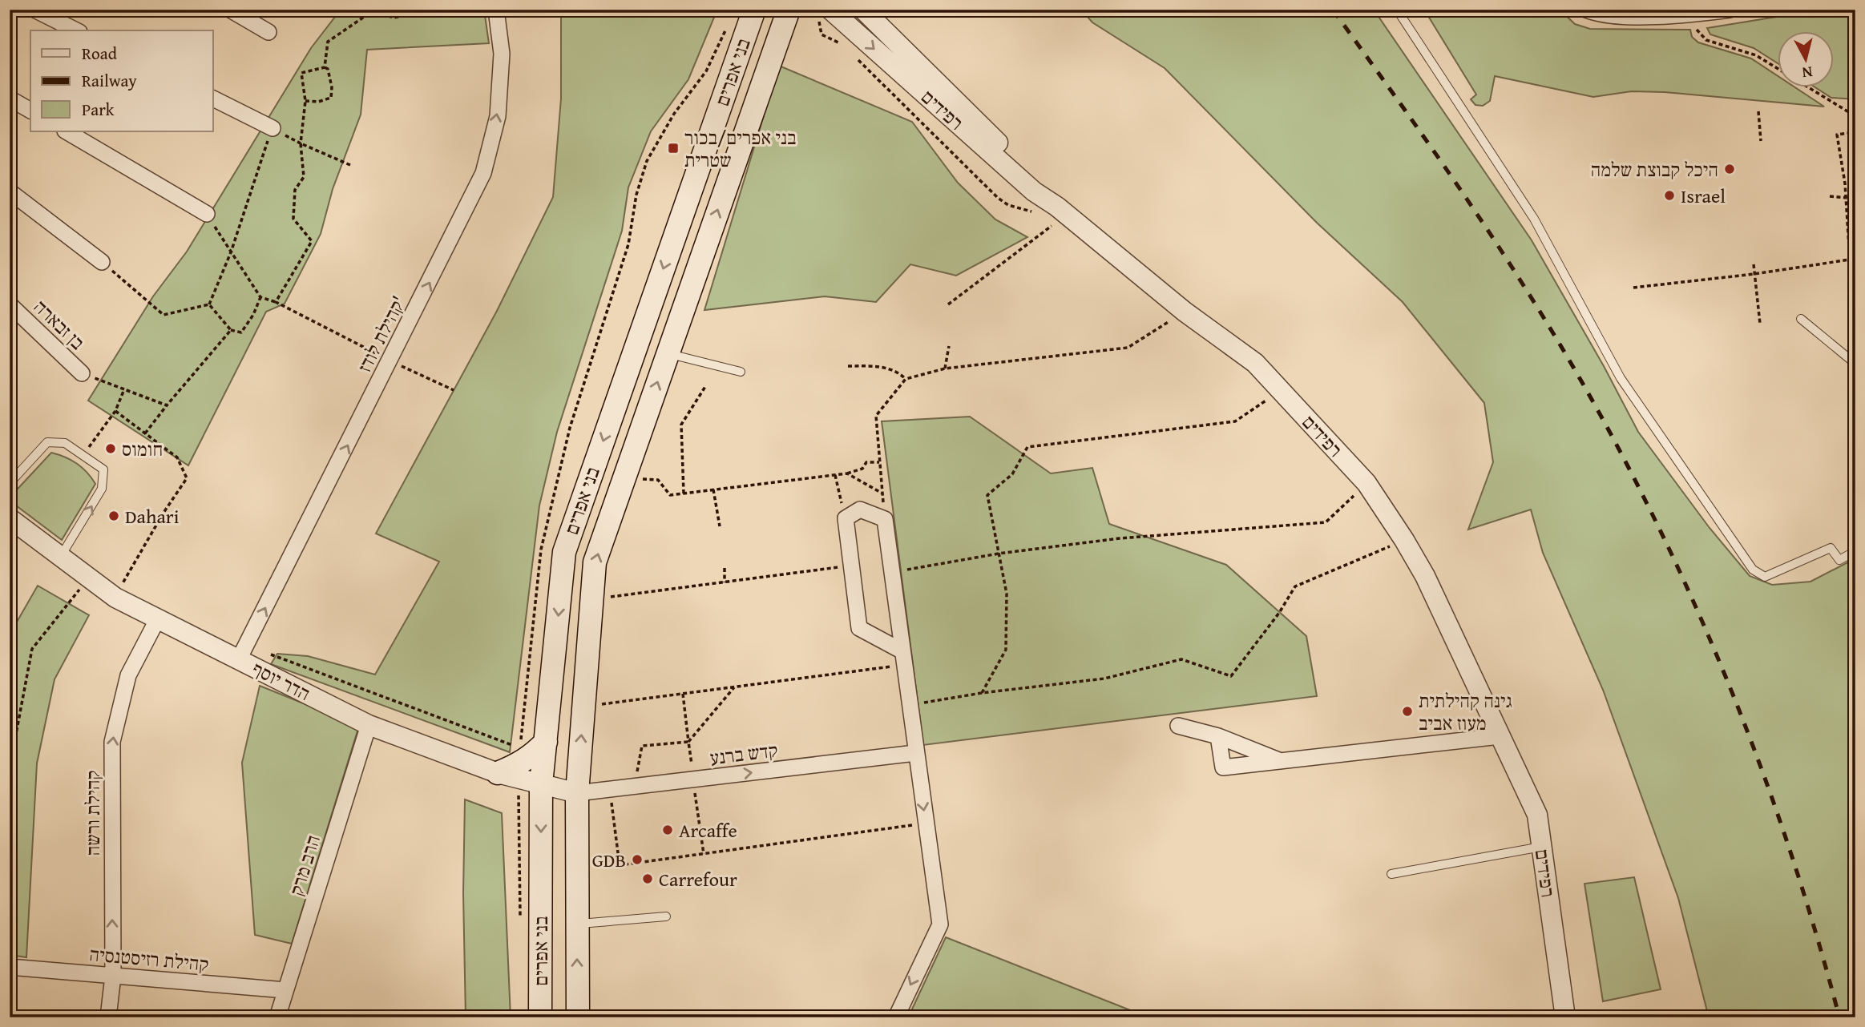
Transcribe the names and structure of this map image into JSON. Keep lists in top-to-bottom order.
{
  "streets": {
    "main road": ["בני אפרים"],
    "street": [
      "רפידים",
      "בן זבארה",
      "קהילת לודז'",
      "הדר יוסף",
      "קדש ברנע",
      "קהילת ורשה",
      "הרב מרק",
      "קהילת רזיסטנסיה"
    ]
  },
  "crossings": [
    ["בני אפרים", "הדר יוסף"],
    ["בני אפרים", "קדש ברנע"],
    ["קהילת לודז'", "הדר יוסף"],
    ["הדר יוסף", "קדש ברנע"],
    ["הדר יוסף", "קהילת ורשה"],
    ["הדר יוסף", "הרב מרק"],
    ["קהילת ורשה", "קהילת רזיסטנסיה"],
    ["הרב מרק", "קהילת רזיסטנסיה"]
  ],
  "one_way": ["קהילת לודז'", "קדש ברנע", "קהילת ורשה"],
  "places": {
    "transit": ["בני אפרים/בכור שטרית"],
    "other": [
      "היכל קבוצת שלמה",
      "Israel",
      "חומוס",
      "Dahari",
      "גינה קהילתית מעוז אביב",
      "Arcaffe",
      "GDB",
      "Carrefour"
    ]
  },
  "legend": ["Road", "Railway", "Park"],
  "north": "bottom"
}
